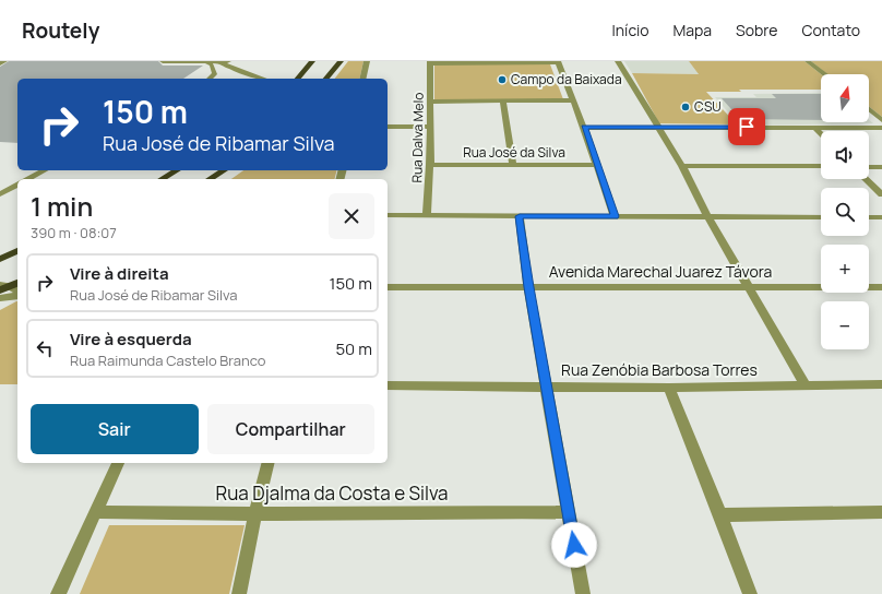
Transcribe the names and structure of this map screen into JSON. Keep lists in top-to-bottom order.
{
  "streets": {
    "street": [
      "Rua Dalva Melo",
      "Rua José da Silva",
      "Avenida Marechal Juarez Távora",
      "Rua Zenóbia Barbosa Torres",
      "Rua Djalma da Costa e Silva"
    ]
  },
  "crossings": [
    ["Rua Dalva Melo", "Rua José da Silva"]
  ],
  "places": ["Campo da Baixada", "CSU"],
  "north": "top",
  "page": {
    "header": "Routely",
    "nav": [
      "Início",
      "Mapa",
      "Sobre",
      "Contato"
    ],
    "map_buttons": ["+", "−"],
    "turn": ["150 m", "Rua José de Ribamar Silva"],
    "heading": ["1 min", "390 m · 08:07"],
    "list": [
      {
        "name": "Vire à direita",
        "note": "Rua José de Ribamar Silva",
        "value": "150 m"
      },
      {
        "name": "Vire à esquerda",
        "note": "Rua Raimunda Castelo Branco",
        "value": "50 m"
      }
    ],
    "buttons": ["Sair", "Compartilhar"]
  }
}
